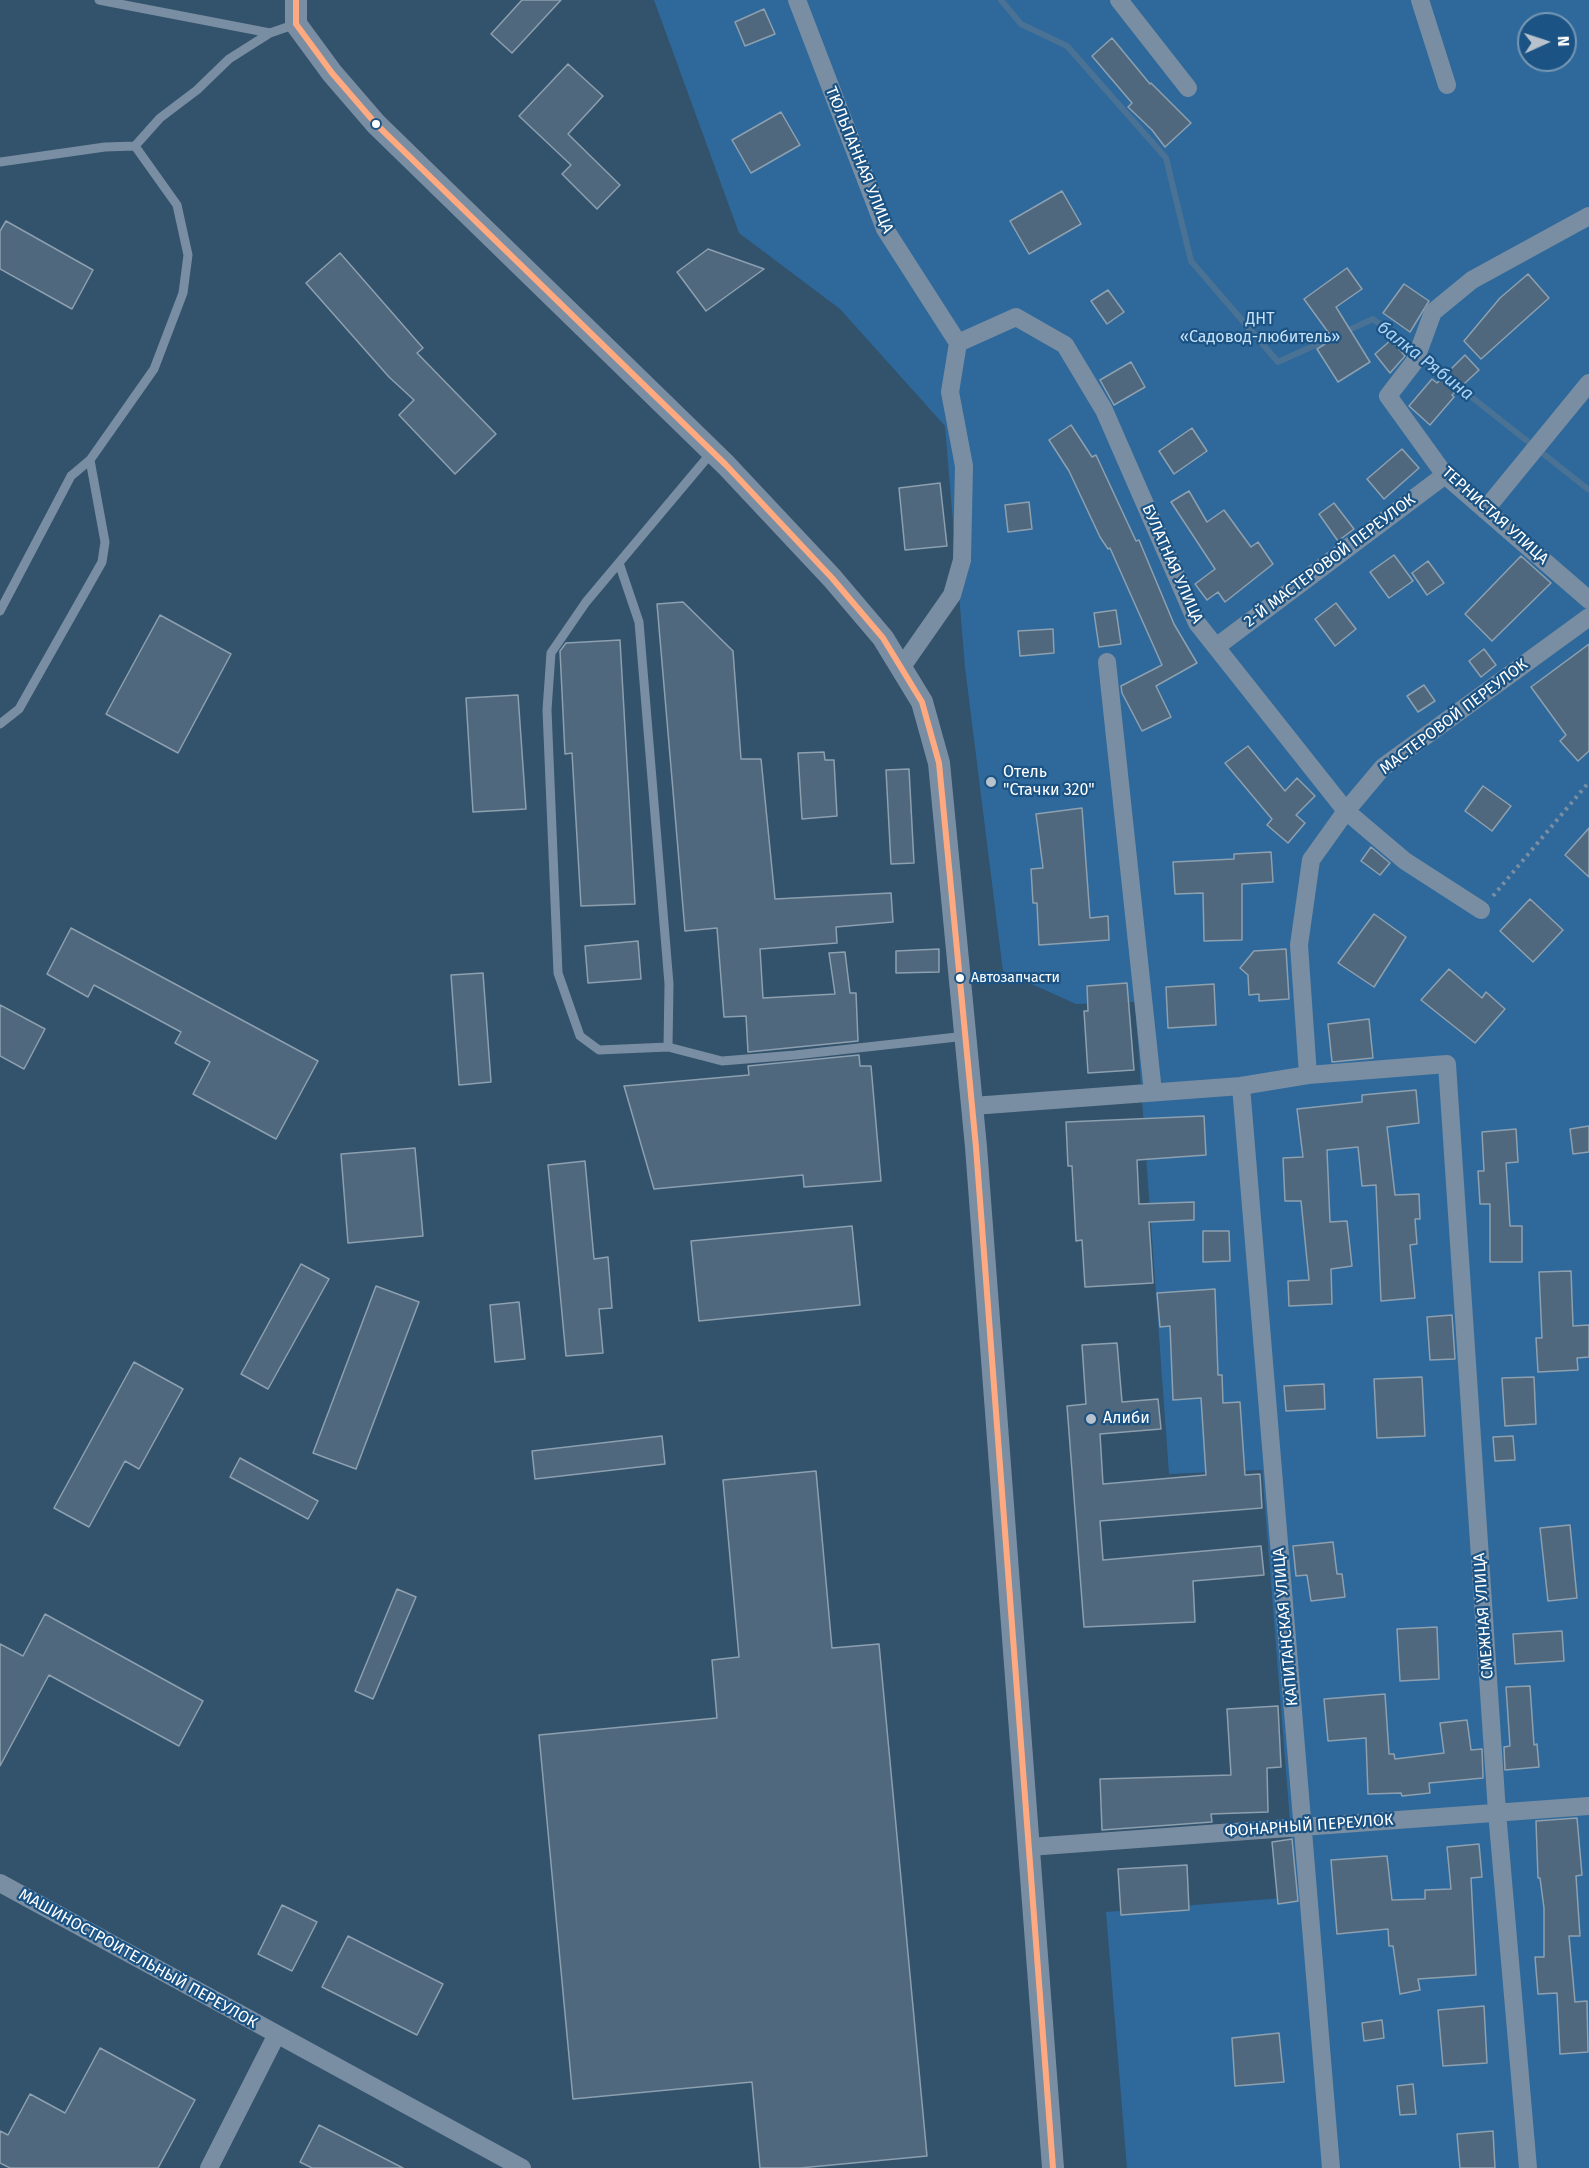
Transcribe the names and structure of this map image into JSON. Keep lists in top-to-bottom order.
{
  "streets": {
    "street": [
      "ТЮЛЬПАННАЯ УЛИЦА",
      "ТЕРНИСТАЯ УЛИЦА",
      "2-Й МАСТЕРОВОЙ ПЕРЕУЛОК",
      "БУЛАТНАЯ УЛИЦА",
      "МАСТЕРОВОЙ ПЕРЕУЛОК",
      "СМЕЖНАЯ УЛИЦА",
      "КАПИТАНСКАЯ УЛИЦА",
      "ФОНАРНЫЙ ПЕРЕУЛОК",
      "МАШИНОСТРОИТЕЛЬНЫЙ ПЕРЕУЛОК"
    ]
  },
  "crossings": [
    ["ТЮЛЬПАННАЯ УЛИЦА", "БУЛАТНАЯ УЛИЦА"],
    ["ТЕРНИСТАЯ УЛИЦА", "2-Й МАСТЕРОВОЙ ПЕРЕУЛОК"],
    ["2-Й МАСТЕРОВОЙ ПЕРЕУЛОК", "БУЛАТНАЯ УЛИЦА"],
    ["БУЛАТНАЯ УЛИЦА", "МАСТЕРОВОЙ ПЕРЕУЛОК"],
    ["МАСТЕРОВОЙ ПЕРЕУЛОК", "СМЕЖНАЯ УЛИЦА"],
    ["СМЕЖНАЯ УЛИЦА", "ФОНАРНЫЙ ПЕРЕУЛОК"],
    ["КАПИТАНСКАЯ УЛИЦА", "ФОНАРНЫЙ ПЕРЕУЛОК"]
  ],
  "water": ["балка Рябина"],
  "parks": ["ДНТ «Садовод-любитель»"],
  "places": ["Отель \"Стачки 320\"", "Автозапчасти", "Алиби"],
  "north": "right"
}
